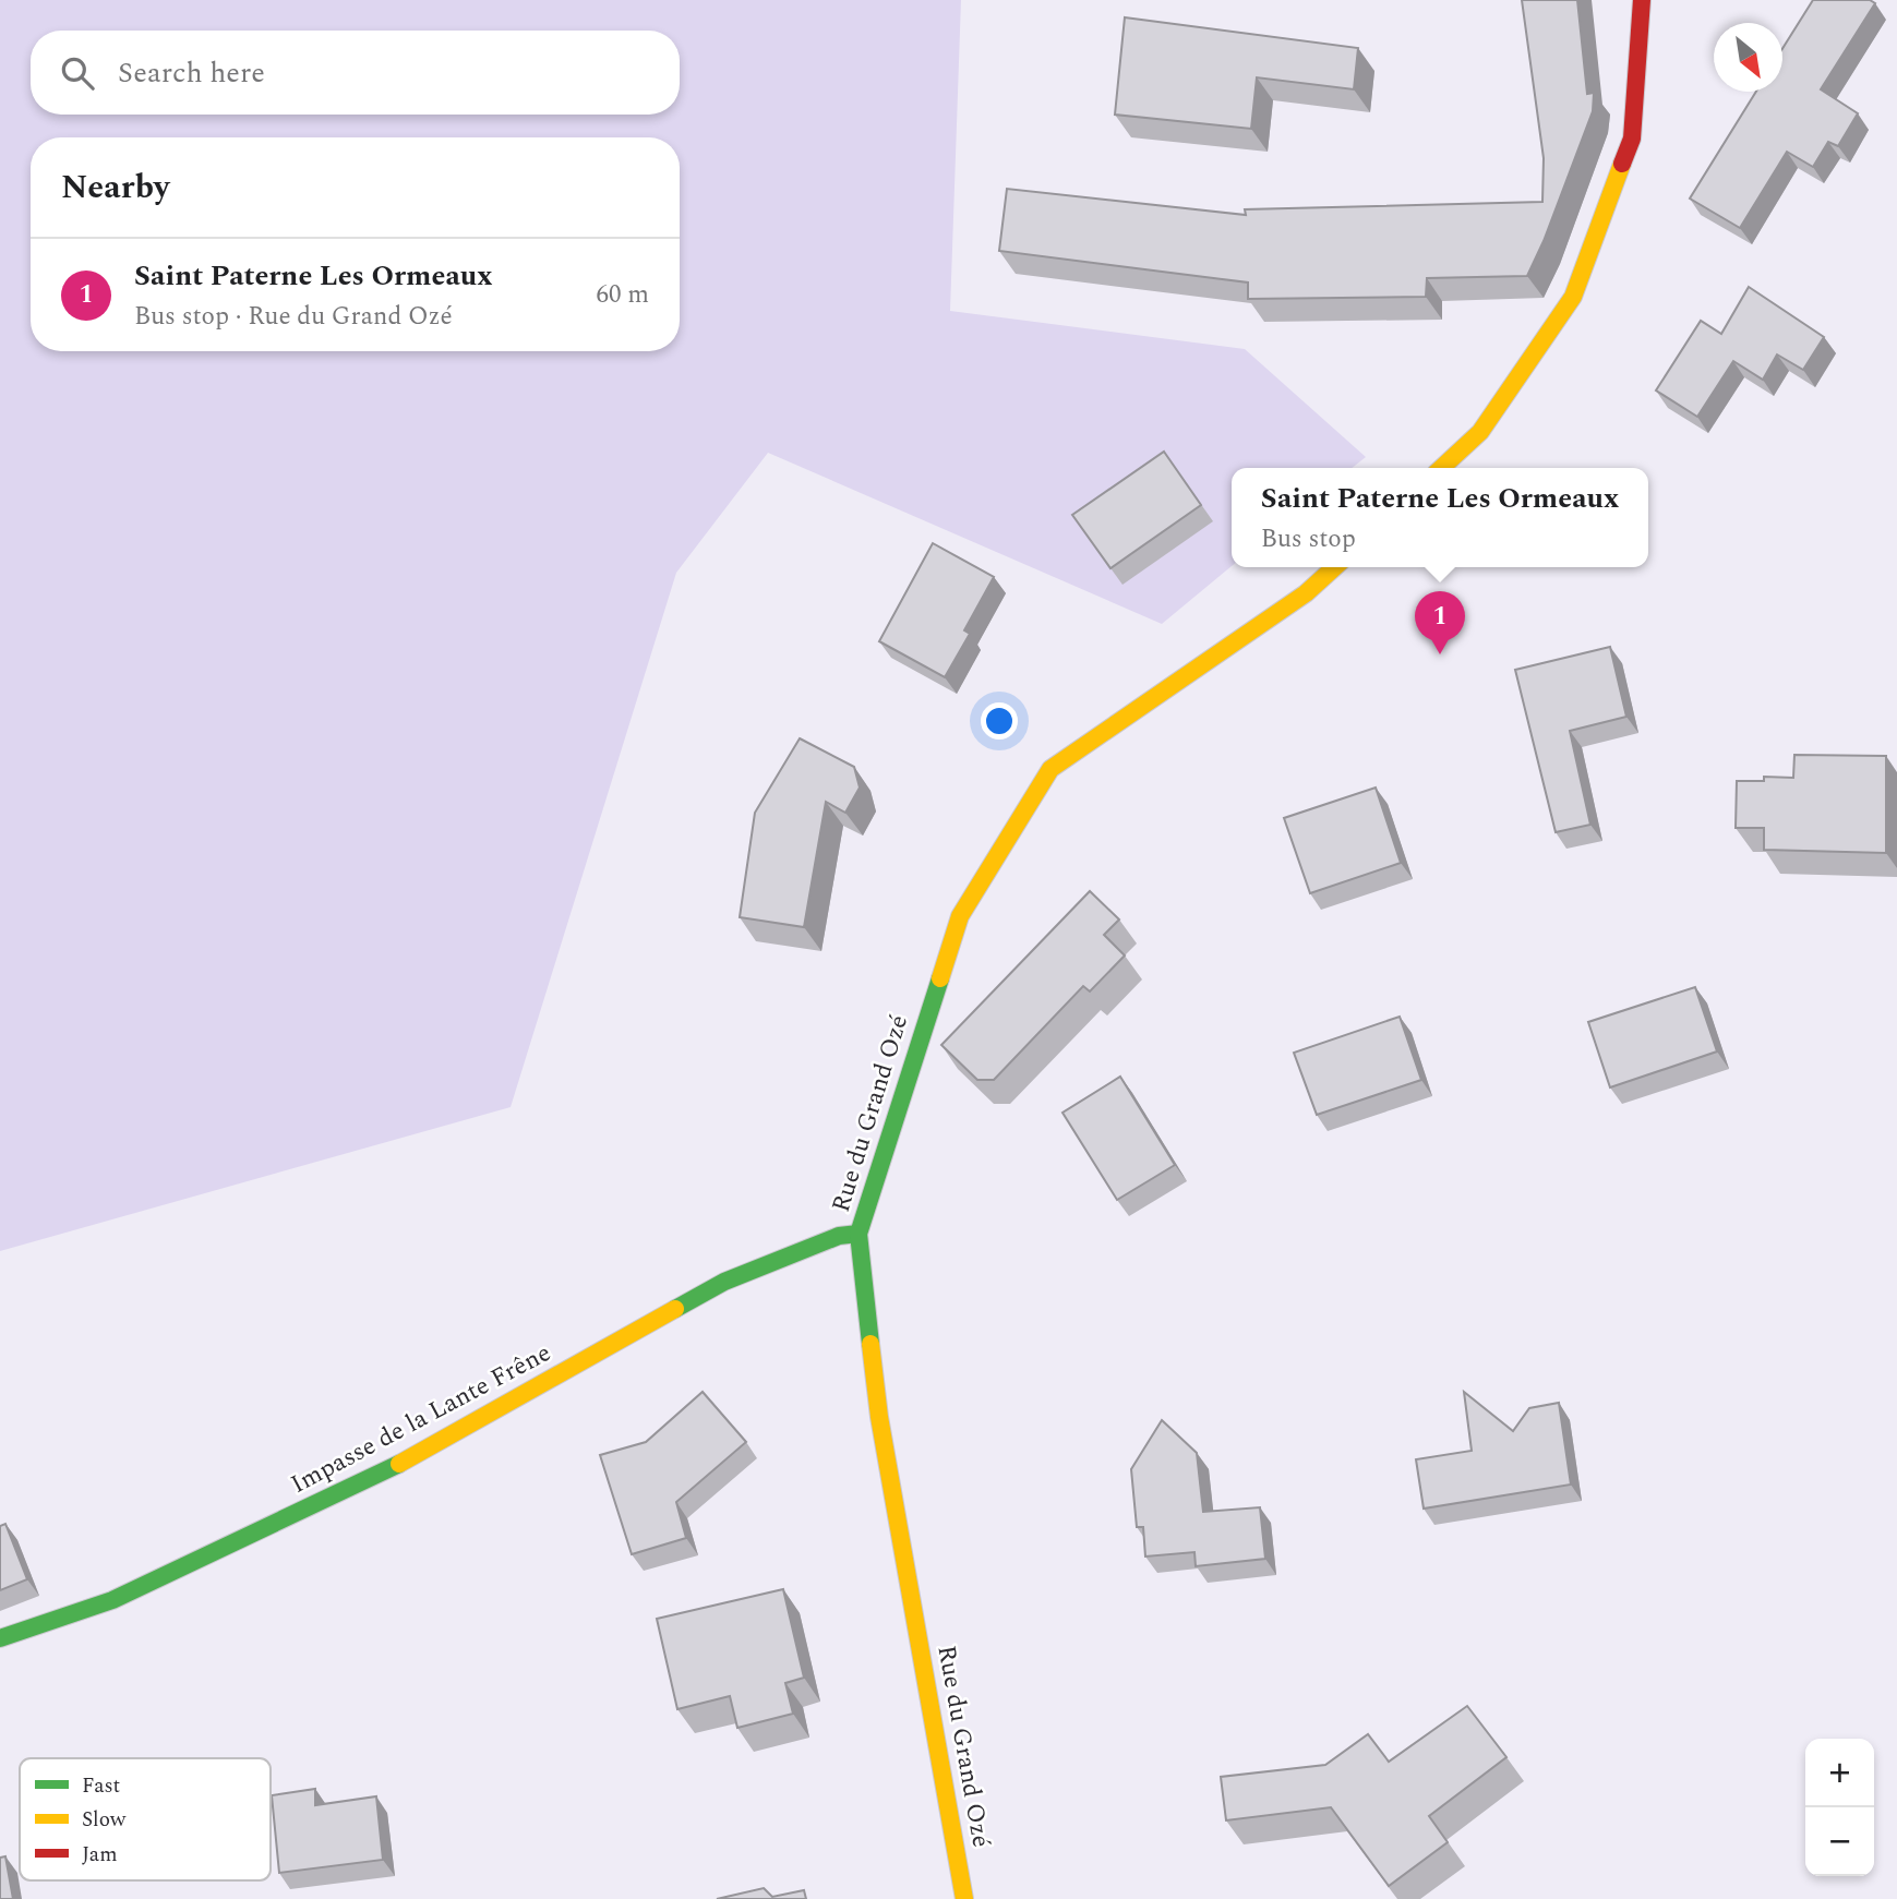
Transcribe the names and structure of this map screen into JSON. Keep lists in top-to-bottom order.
{
  "streets": {
    "street": ["Rue du Grand Ozé", "Impasse de la Lante Frêne"]
  },
  "crossings": [
    ["Rue du Grand Ozé", "Impasse de la Lante Frêne"]
  ],
  "legend": ["Fast", "Slow", "Jam"],
  "north": "bottom right",
  "page": {
    "search": "Search here",
    "heading": "Nearby",
    "list": [
      {
        "mark": "1",
        "name": "Saint Paterne Les Ormeaux",
        "note": "Bus stop · Rue du Grand Ozé",
        "value": "60 m"
      }
    ],
    "popup": ["Saint Paterne Les Ormeaux", "Bus stop"],
    "pins": "1",
    "map_buttons": ["+", "−"]
  }
}
